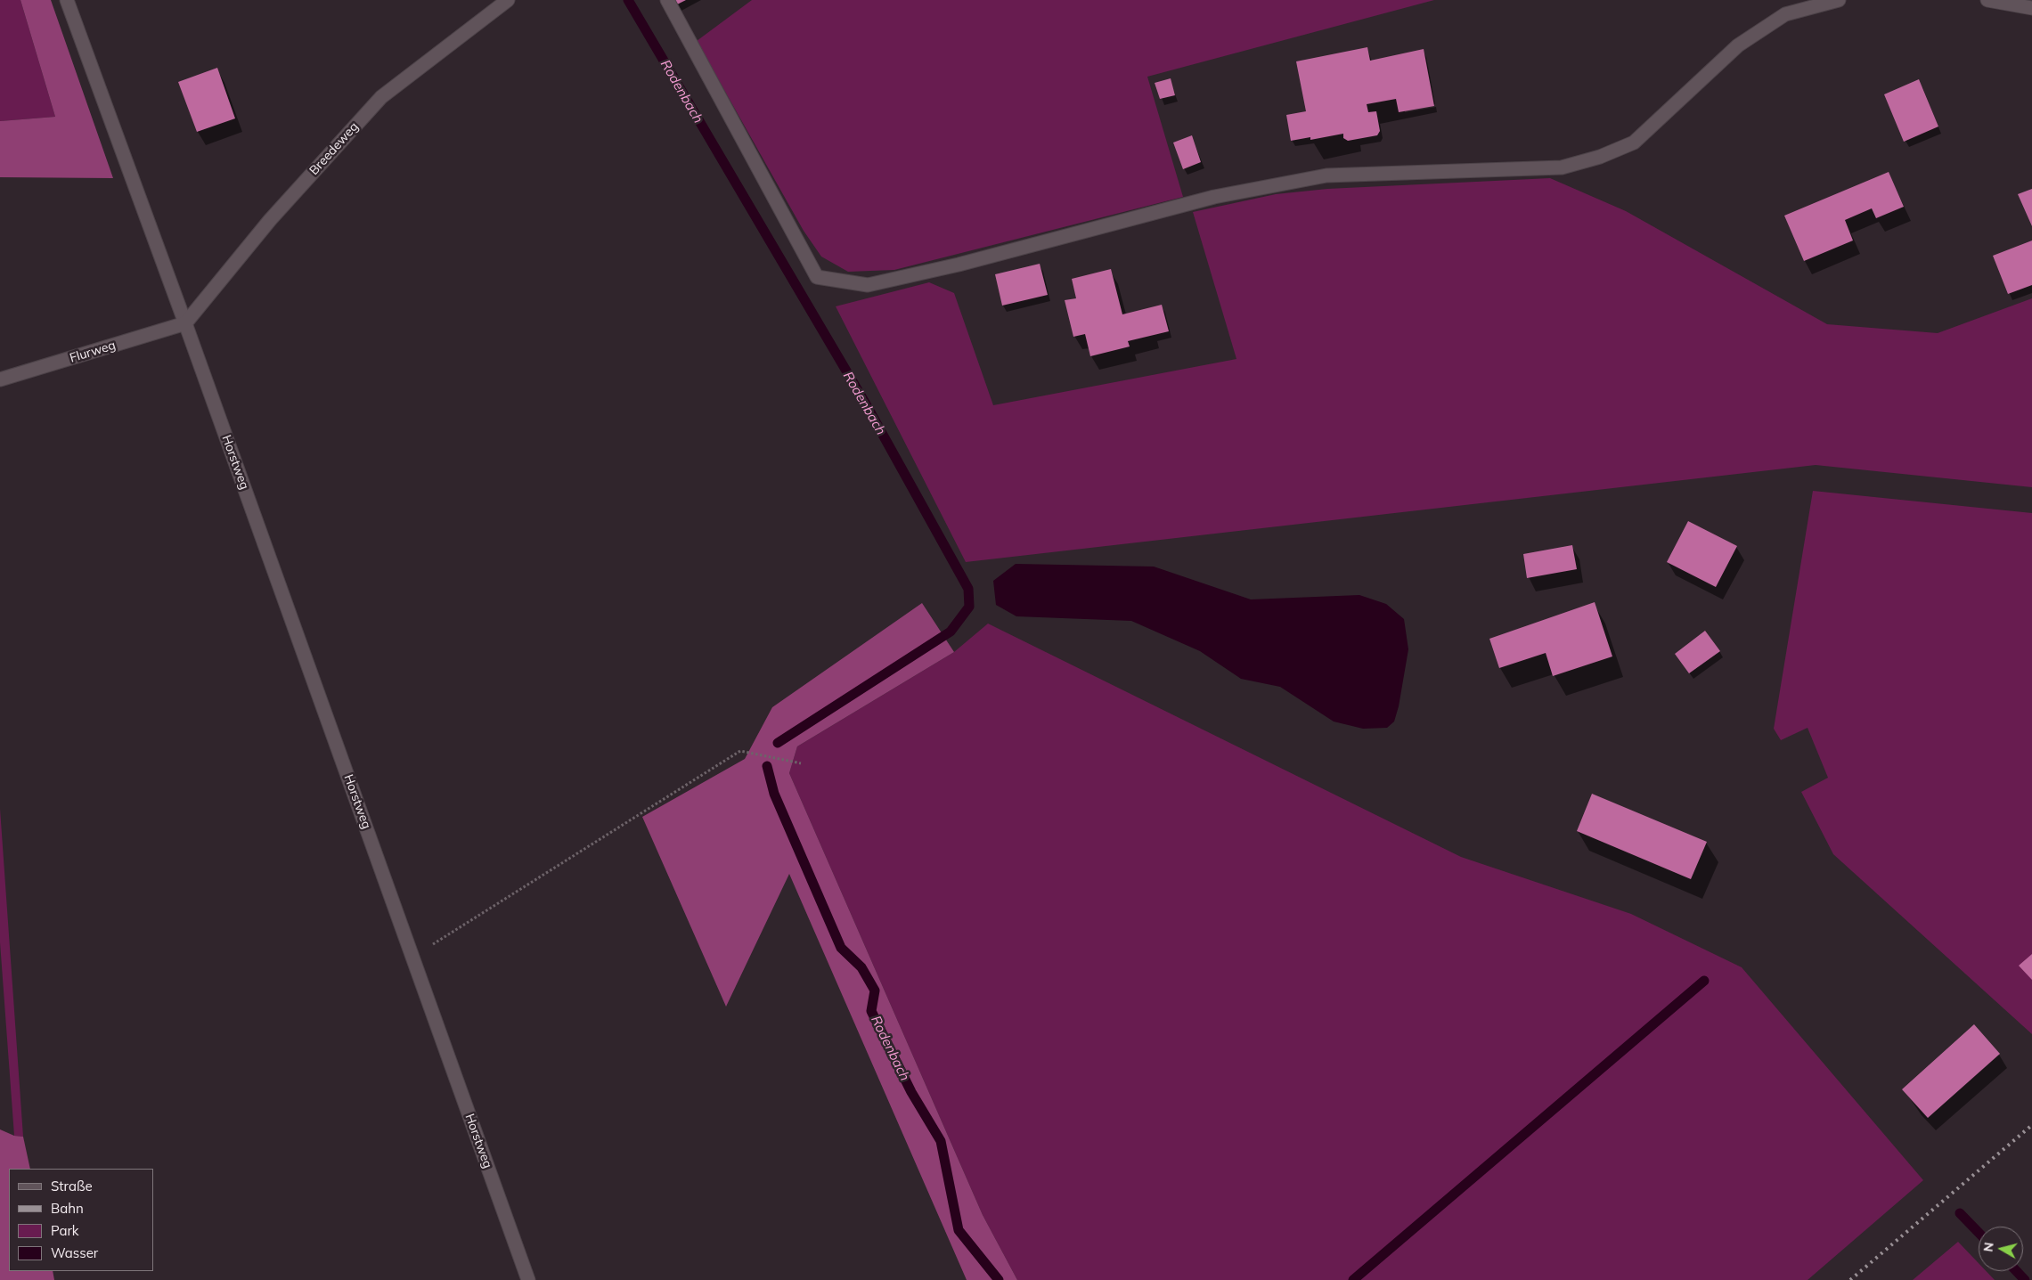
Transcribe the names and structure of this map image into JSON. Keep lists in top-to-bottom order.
{
  "streets": {
    "street": ["Breedeweg", "Flurweg", "Horstweg"]
  },
  "crossings": [
    ["Breedeweg", "Flurweg"],
    ["Breedeweg", "Horstweg"],
    ["Flurweg", "Horstweg"]
  ],
  "water": ["Rodenbach"],
  "legend": [
    "Straße",
    "Bahn",
    "Park",
    "Wasser"
  ],
  "north": "left"
}
